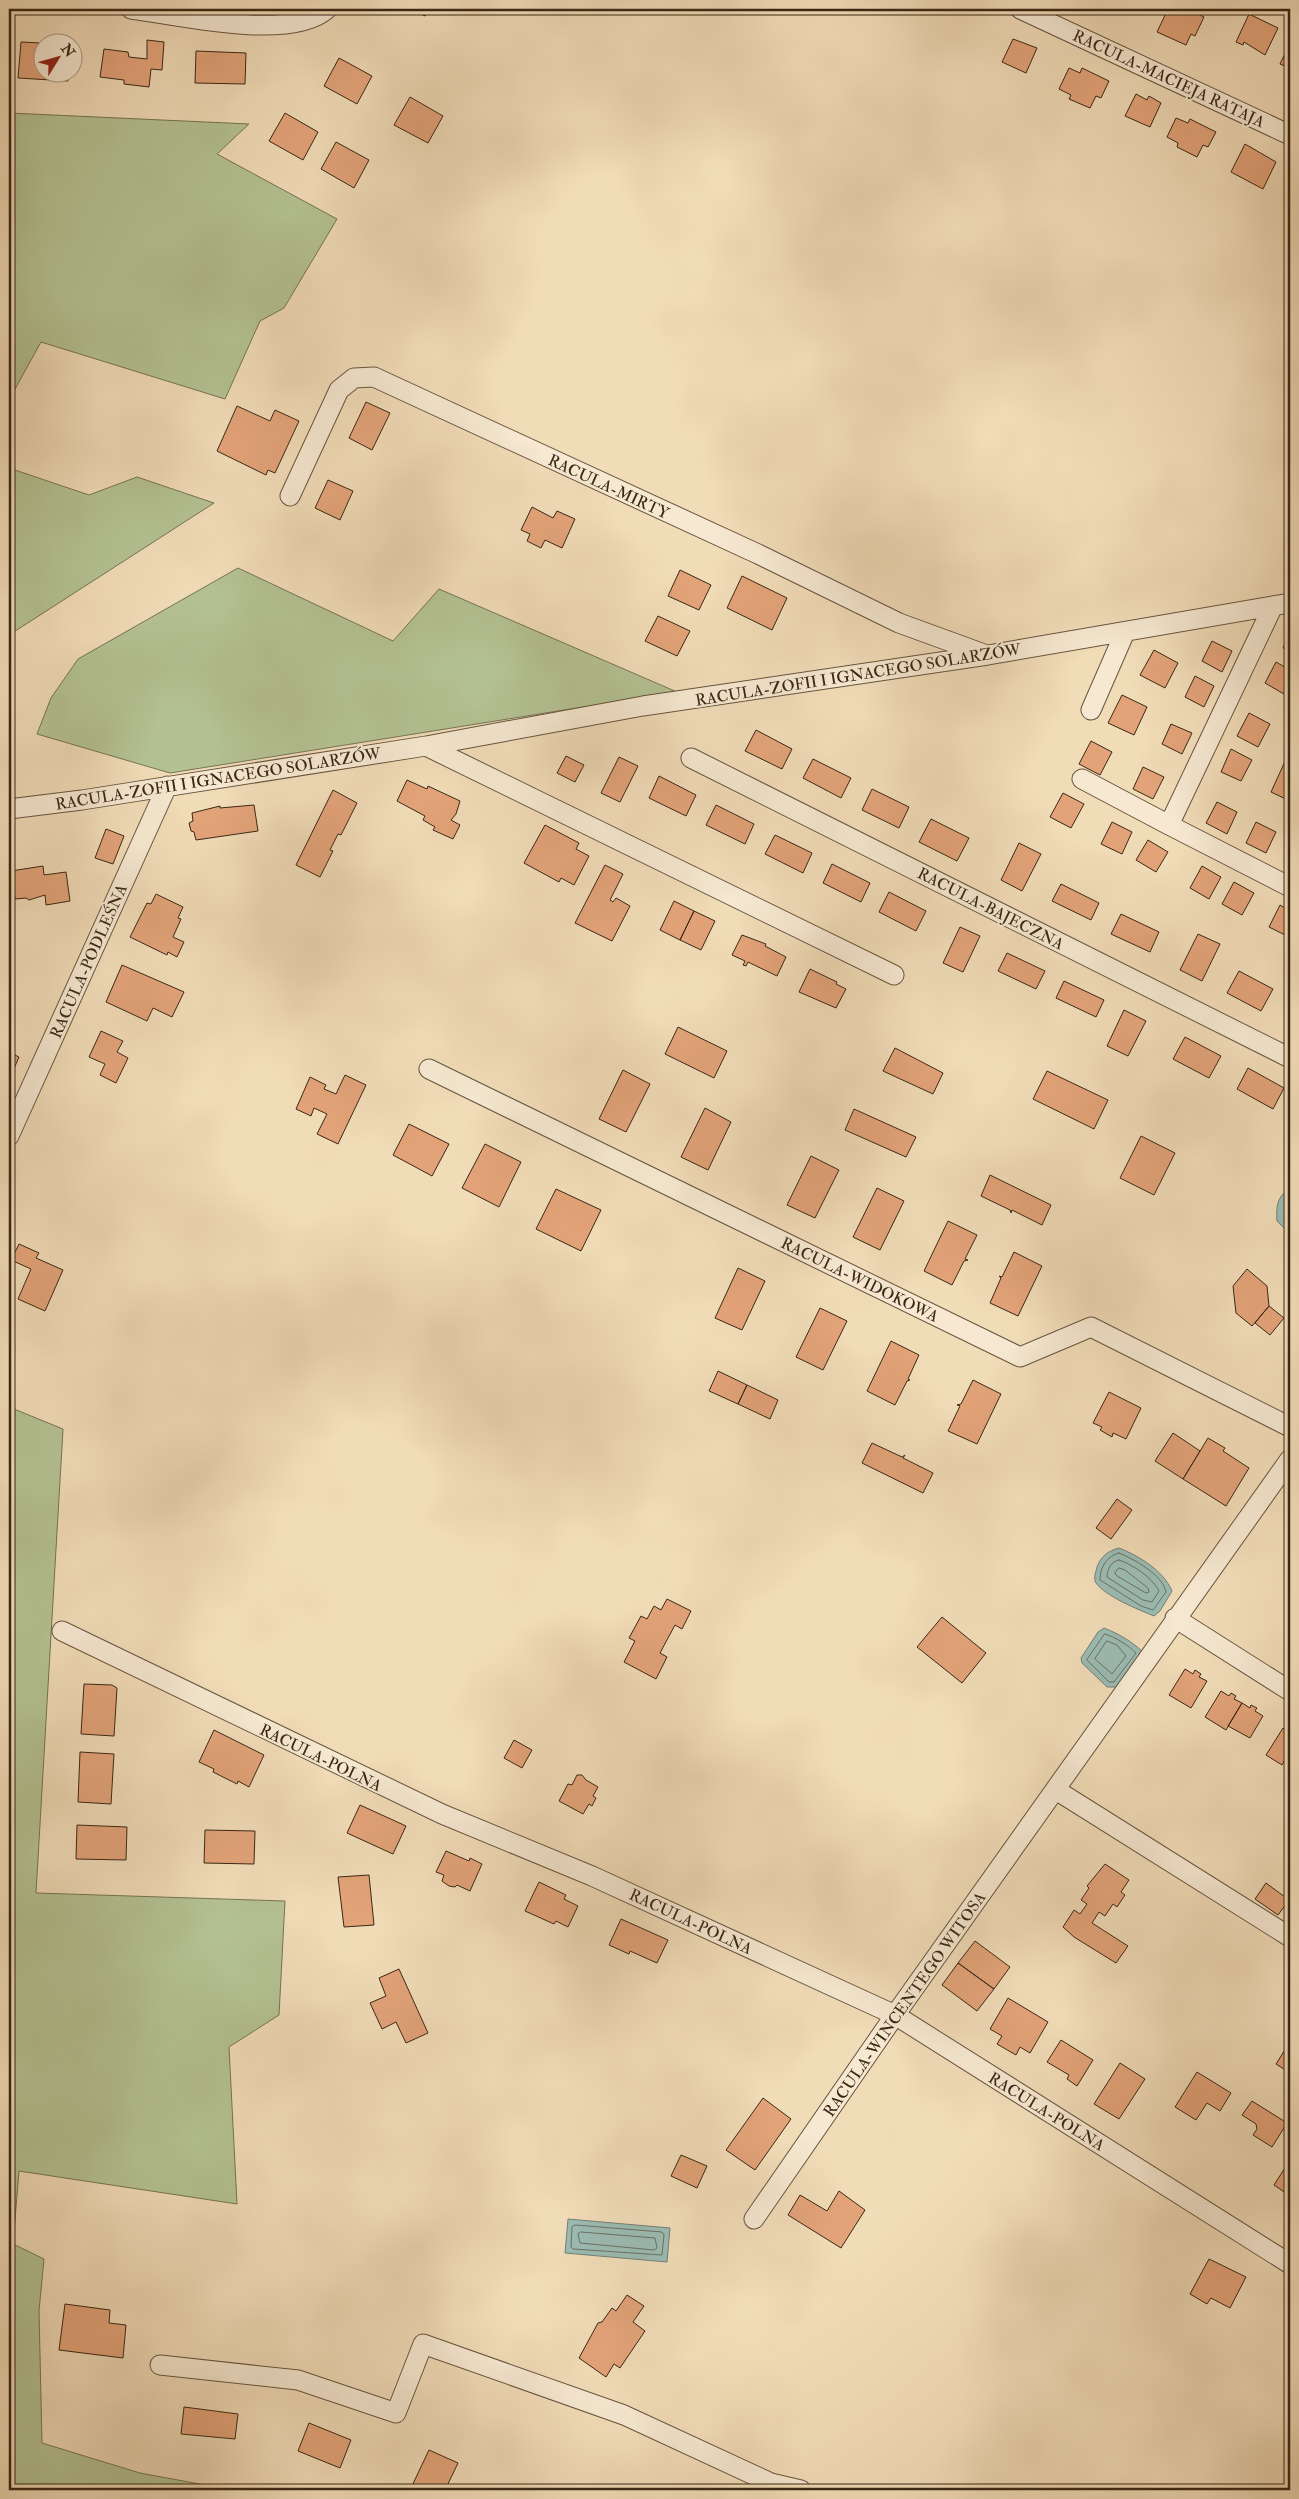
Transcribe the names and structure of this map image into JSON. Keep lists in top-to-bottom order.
{
  "streets": {
    "street": [
      "RACULA-MACIEJA RATAJA",
      "RACULA-MIRTY",
      "RACULA-ZOFII I IGNACEGO SOLARZÓW",
      "RACULA-BAJECZNA",
      "RACULA-PODLEŚNA",
      "RACULA-WIDOKOWA",
      "RACULA-POLNA",
      "RACULA-WINCENTEGO WITOSA"
    ]
  },
  "crossings": [
    ["RACULA-MIRTY", "RACULA-ZOFII I IGNACEGO SOLARZÓW"],
    ["RACULA-ZOFII I IGNACEGO SOLARZÓW", "RACULA-PODLEŚNA"],
    ["RACULA-POLNA", "RACULA-WINCENTEGO WITOSA"]
  ],
  "north": "top right"
}
